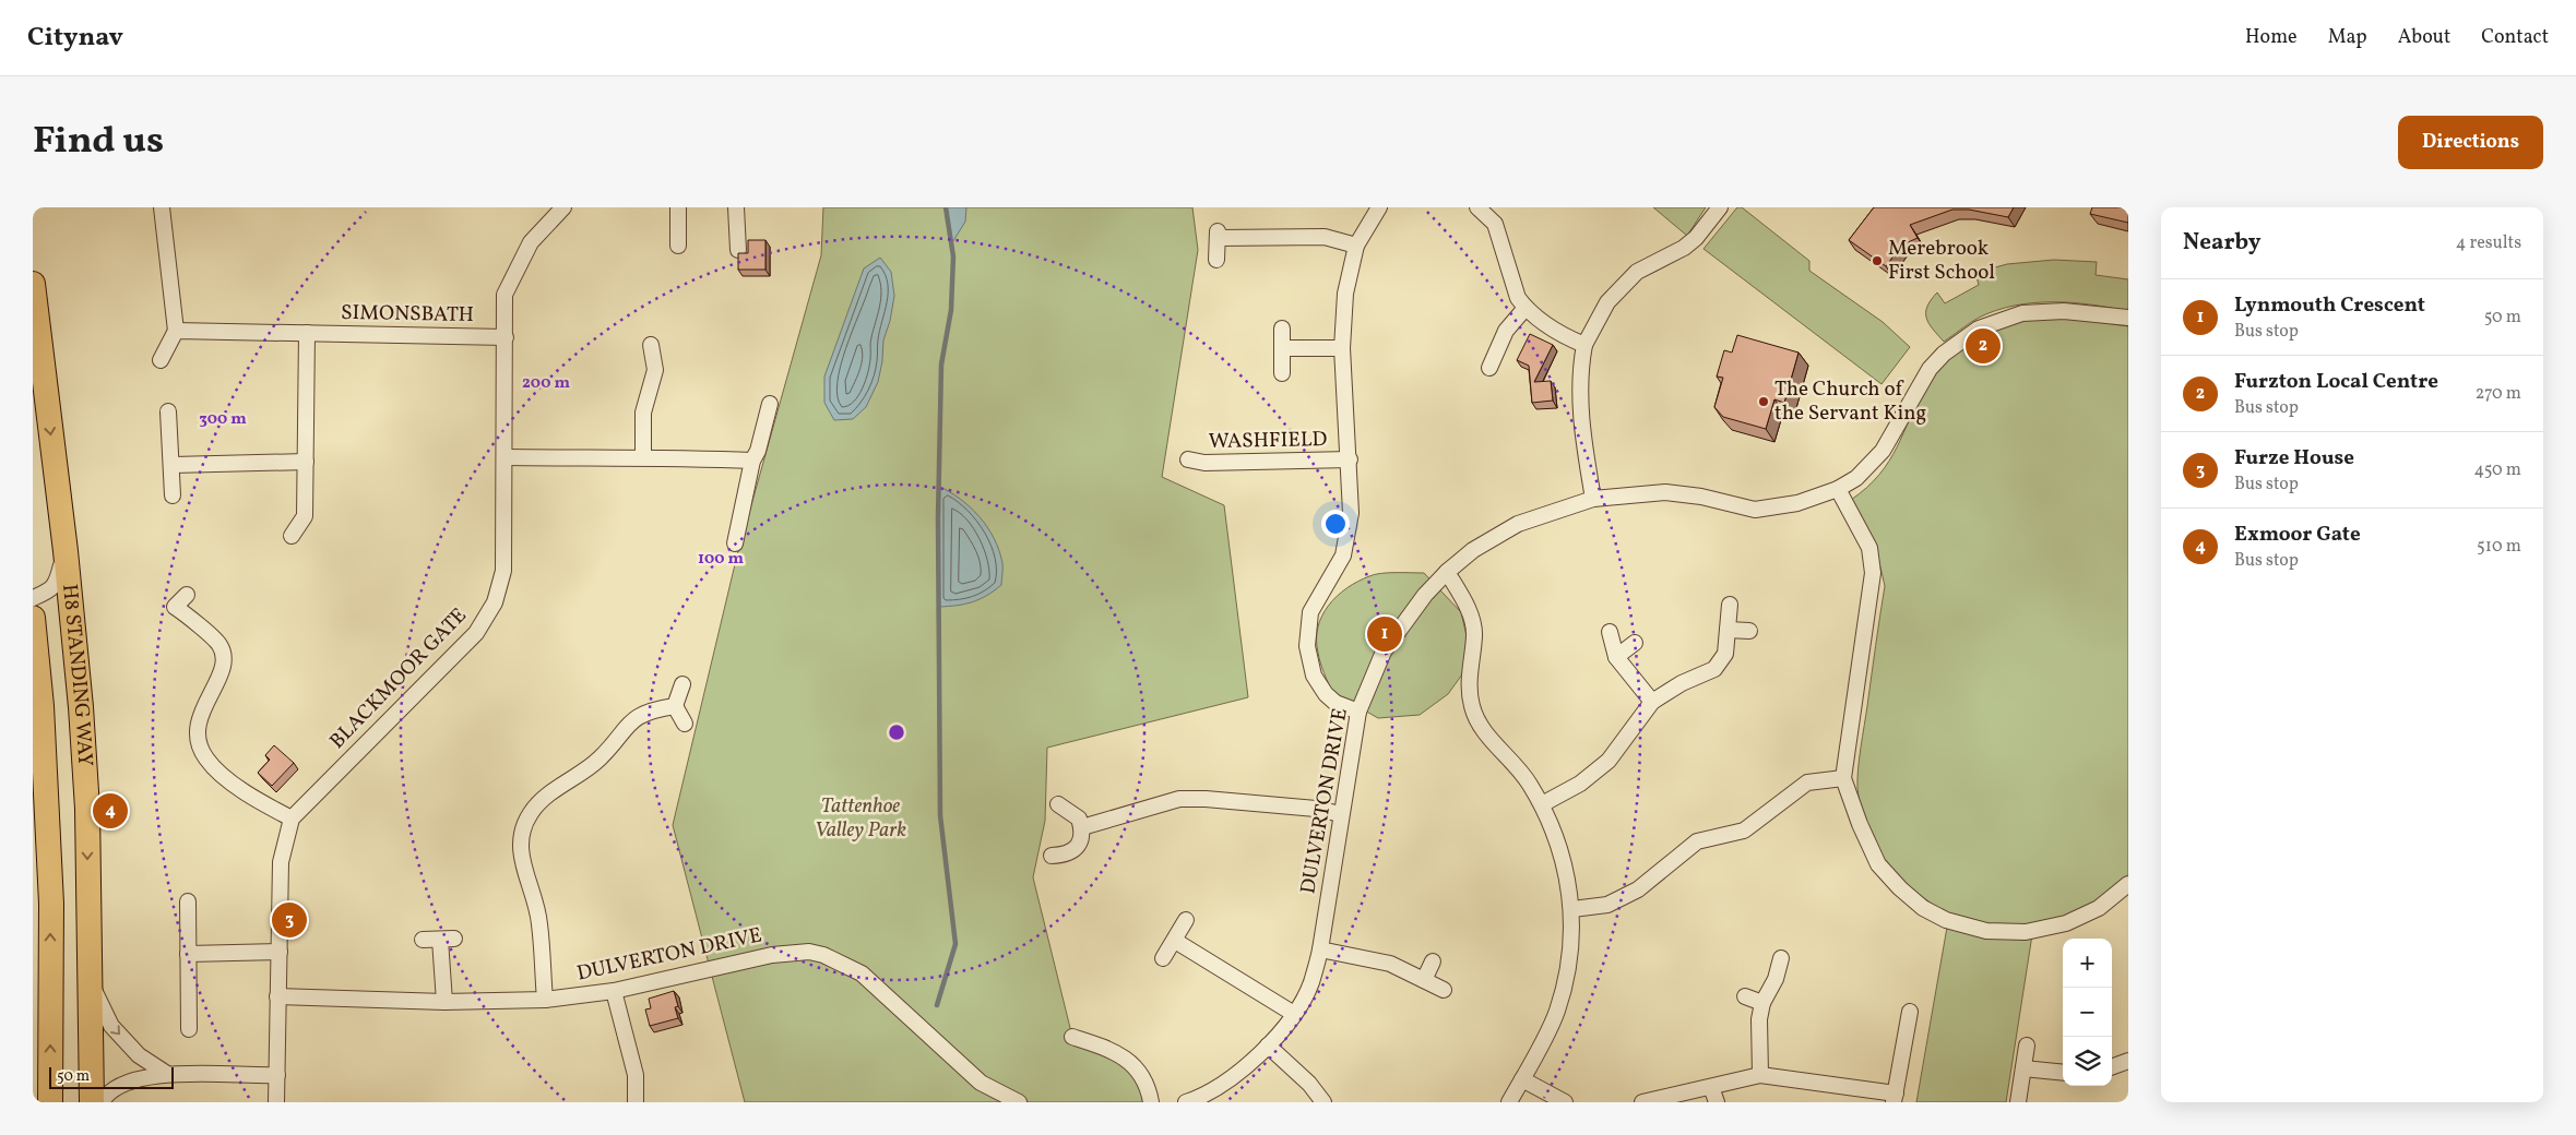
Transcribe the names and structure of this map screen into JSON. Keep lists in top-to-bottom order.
{
  "streets": {
    "highway": ["H8 STANDING WAY"],
    "street": [
      "SIMONSBATH",
      "WASHFIELD",
      "BLACKMOOR GATE",
      "DULVERTON DRIVE"
    ]
  },
  "crossings": [
    ["SIMONSBATH", "BLACKMOOR GATE"],
    ["BLACKMOOR GATE", "DULVERTON DRIVE"]
  ],
  "parks": ["Tattenhoe Valley Park"],
  "places": ["Merebrook First School", "The Church of the Servant King"],
  "scale_bar": "50 m",
  "page": {
    "header": "Citynav",
    "nav": [
      "Home",
      "Map",
      "About",
      "Contact"
    ],
    "title": "Find us",
    "buttons": "Directions",
    "heading": ["Nearby", "4 results"],
    "list": [
      {
        "mark": "1",
        "name": "Lynmouth Crescent",
        "note": "Bus stop",
        "value": "50 m"
      },
      {
        "mark": "2",
        "name": "Furzton Local Centre",
        "note": "Bus stop",
        "value": "270 m"
      },
      {
        "mark": "3",
        "name": "Furze House",
        "note": "Bus stop",
        "value": "450 m"
      },
      {
        "mark": "4",
        "name": "Exmoor Gate",
        "note": "Bus stop",
        "value": "510 m"
      }
    ],
    "pins": [
      "2",
      "1",
      "4",
      "3"
    ],
    "map_buttons": ["+", "−"],
    "scale": "50 m"
  },
  "rings": ["200 m", "300 m", "100 m"]
}
